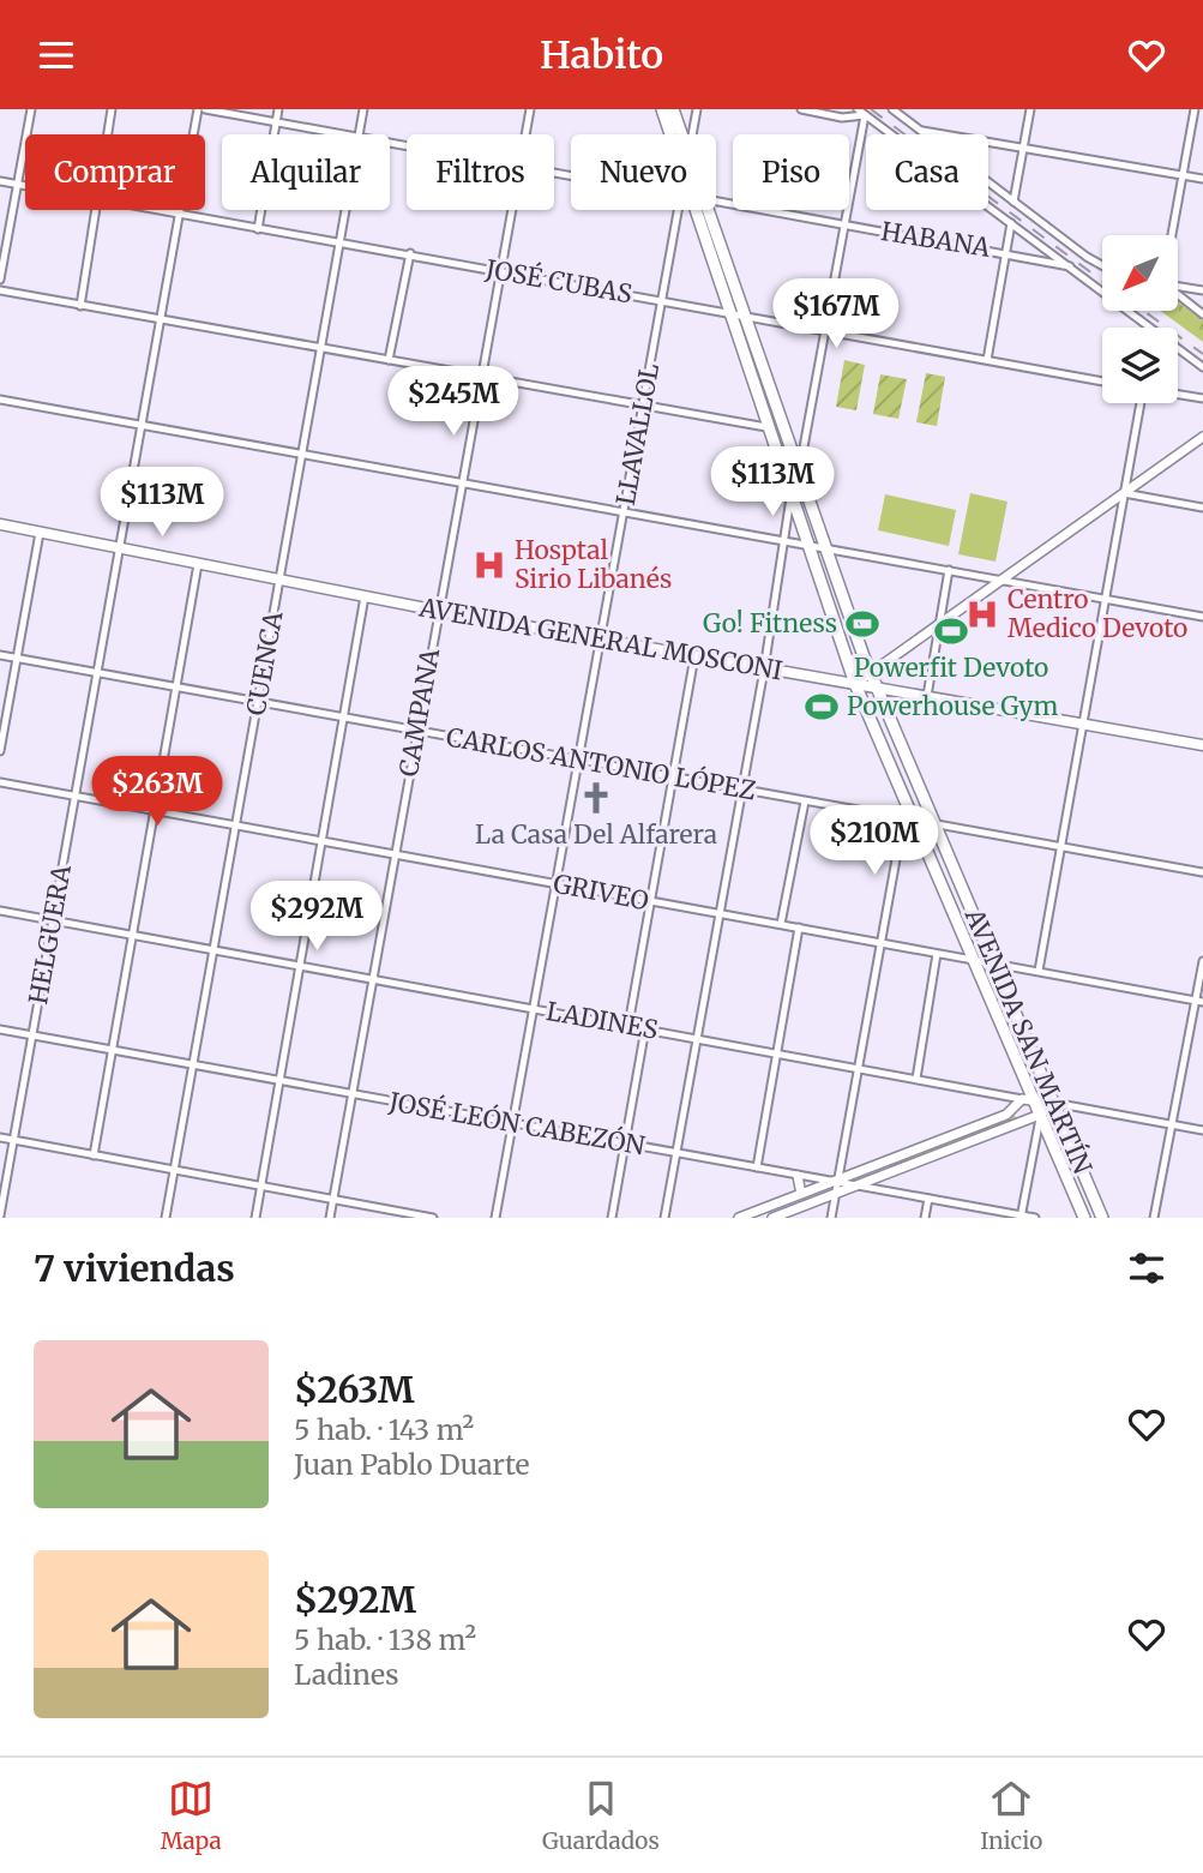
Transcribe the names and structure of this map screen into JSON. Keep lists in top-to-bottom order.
{
  "streets": {
    "main road": ["AVENIDA GENERAL MOSCONI", "AVENIDA SAN MARTÍN"],
    "street": [
      "HABANA",
      "JOSÉ CUBAS",
      "LLAVALLOL",
      "CUENCA",
      "CAMPANA",
      "CARLOS ANTONIO LÓPEZ",
      "GRIVEO",
      "HELGUERA",
      "LADINES",
      "JOSÉ LEÓN CABEZÓN"
    ]
  },
  "crossings": [
    ["JOSÉ CUBAS", "LLAVALLOL"],
    ["JOSÉ CUBAS", "CUENCA"],
    ["JOSÉ CUBAS", "CAMPANA"],
    ["JOSÉ CUBAS", "HELGUERA"],
    ["JOSÉ CUBAS", "AVENIDA SAN MARTÍN"],
    ["LLAVALLOL", "AVENIDA GENERAL MOSCONI"],
    ["LLAVALLOL", "CARLOS ANTONIO LÓPEZ"],
    ["LLAVALLOL", "GRIVEO"],
    ["LLAVALLOL", "LADINES"],
    ["LLAVALLOL", "JOSÉ LEÓN CABEZÓN"],
    ["AVENIDA GENERAL MOSCONI", "CUENCA"],
    ["AVENIDA GENERAL MOSCONI", "CAMPANA"],
    ["AVENIDA GENERAL MOSCONI", "HELGUERA"],
    ["AVENIDA GENERAL MOSCONI", "AVENIDA SAN MARTÍN"],
    ["CUENCA", "CARLOS ANTONIO LÓPEZ"],
    ["CUENCA", "GRIVEO"],
    ["CUENCA", "LADINES"],
    ["CUENCA", "JOSÉ LEÓN CABEZÓN"],
    ["CAMPANA", "CARLOS ANTONIO LÓPEZ"],
    ["CAMPANA", "GRIVEO"],
    ["CAMPANA", "LADINES"],
    ["CAMPANA", "JOSÉ LEÓN CABEZÓN"],
    ["CARLOS ANTONIO LÓPEZ", "HELGUERA"],
    ["CARLOS ANTONIO LÓPEZ", "AVENIDA SAN MARTÍN"],
    ["GRIVEO", "HELGUERA"],
    ["GRIVEO", "AVENIDA SAN MARTÍN"],
    ["HELGUERA", "LADINES"],
    ["HELGUERA", "JOSÉ LEÓN CABEZÓN"],
    ["LADINES", "AVENIDA SAN MARTÍN"]
  ],
  "places": {
    "hospital": ["Hosptal Sirio Libanés", "Centro Medico Devoto"],
    "sports": ["Go! Fitness", "Powerfit Devoto", "Powerhouse Gym"],
    "church": ["La Casa Del Alfarera"]
  },
  "north": "bottom left",
  "page": {
    "header": "Habito",
    "chip": [
      "Comprar",
      "Alquilar",
      "Filtros",
      "Nuevo",
      "Piso",
      "Casa"
    ],
    "price": [
      "$167M",
      "$245M",
      "$113M",
      "$113M",
      "$263M",
      "$210M",
      "$292M"
    ],
    "heading": "7 viviendas",
    "list": [
      {
        "name": "$263M",
        "note": "5 hab. · 143 m² · Juan Pablo Duarte"
      },
      {
        "name": "$292M",
        "note": "5 hab. · 138 m² · Ladines"
      }
    ],
    "tabs": ["Mapa", "Guardados", "Inicio"]
  }
}
